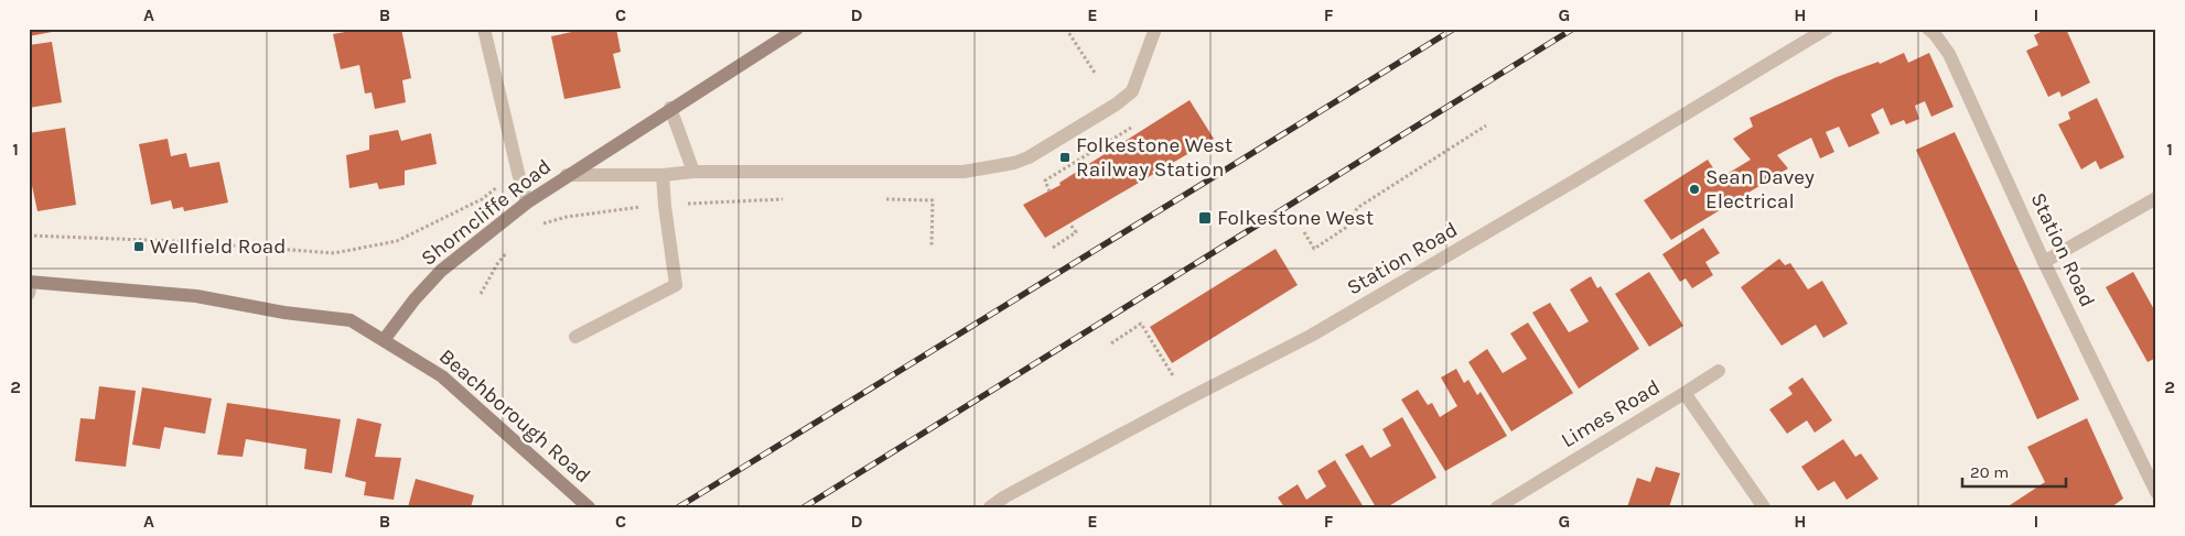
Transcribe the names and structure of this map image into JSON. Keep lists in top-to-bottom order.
{
  "streets": {
    "main road": ["Shorncliffe Road", "Beachborough Road"],
    "street": ["Station Road", "Limes Road"]
  },
  "crossings": [
    ["Shorncliffe Road", "Beachborough Road"]
  ],
  "places": {
    "transit": ["Folkestone West Railway Station", "Folkestone West", "Wellfield Road"],
    "other": ["Sean Davey Electrical"]
  },
  "scale_bar": "20 m",
  "grid": {
    "columns": [
      "A",
      "B",
      "C",
      "D",
      "E",
      "F",
      "G",
      "H",
      "I"
    ],
    "rows": ["1", "2"]
  }
}
